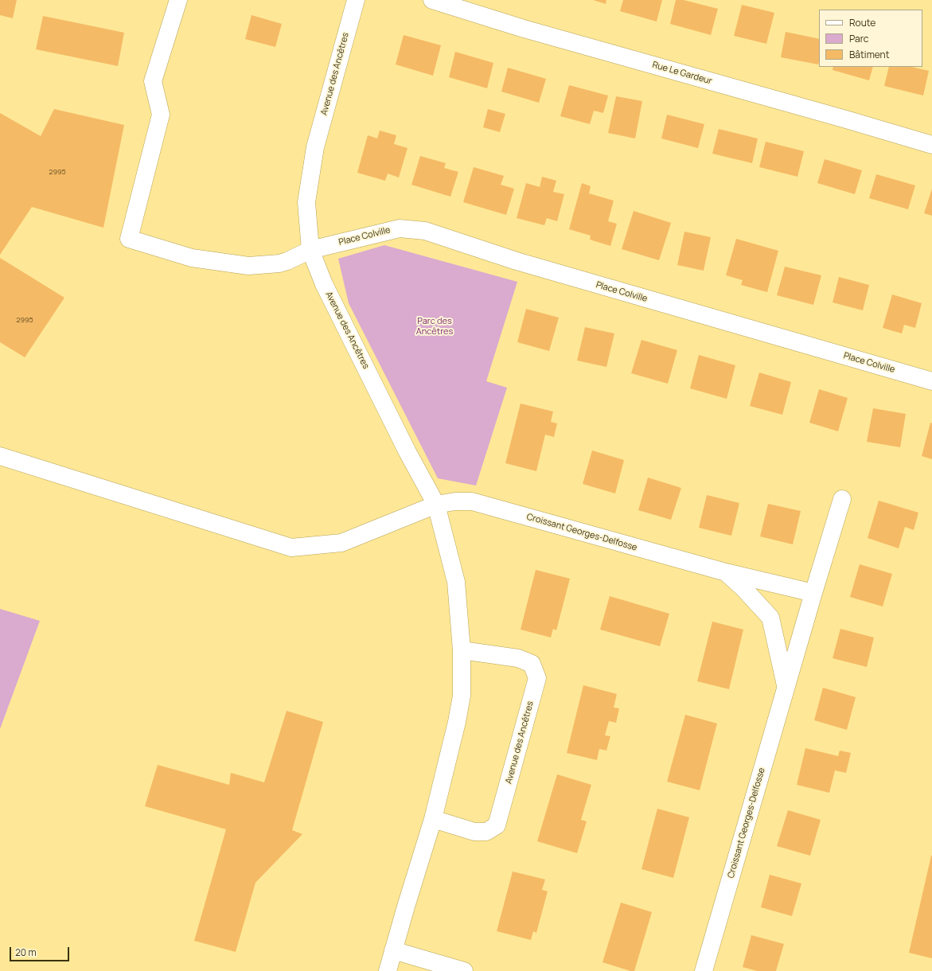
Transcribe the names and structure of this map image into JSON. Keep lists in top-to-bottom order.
{
  "streets": {
    "street": [
      "Rue Le Gardeur",
      "Avenue des Ancêtres",
      "Place Colville",
      "Croissant Georges-Delfosse"
    ]
  },
  "crossings": [
    ["Avenue des Ancêtres", "Place Colville"],
    ["Avenue des Ancêtres", "Croissant Georges-Delfosse"]
  ],
  "parks": ["Parc des Ancêtres"],
  "house_numbers": ["2995", "2995"],
  "legend": ["Route", "Parc", "Bâtiment"],
  "scale_bar": "20 m"
}
